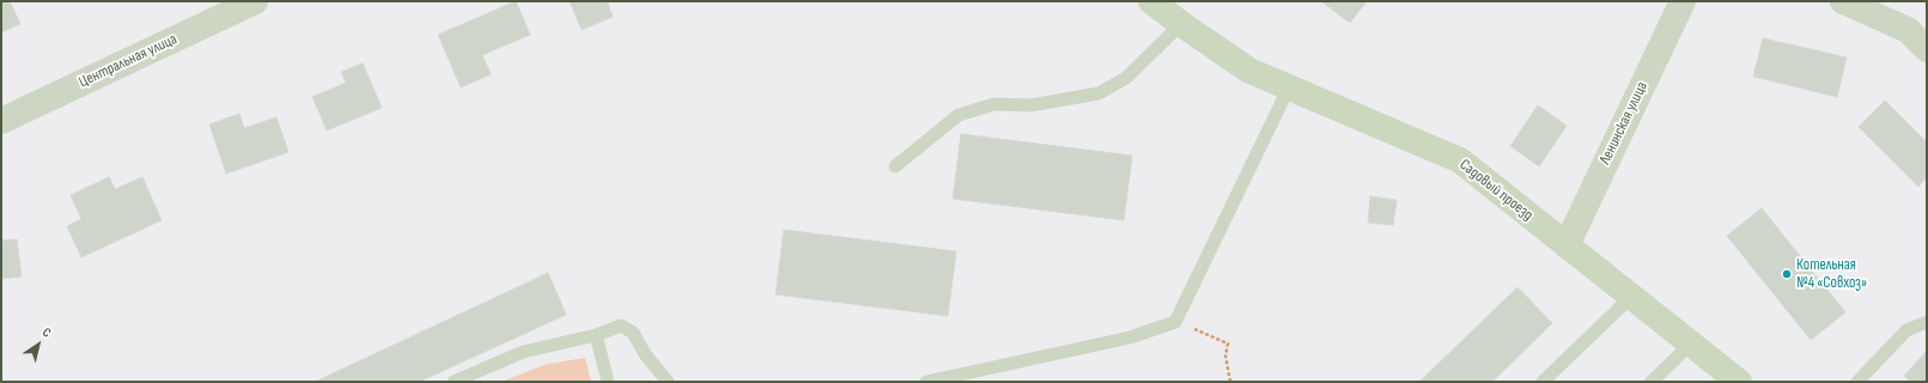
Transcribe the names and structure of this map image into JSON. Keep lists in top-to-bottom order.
{
  "streets": {
    "street": ["Центральная улица", "Ленинская улица", "Садовый проезд"]
  },
  "crossings": [
    ["Ленинская улица", "Садовый проезд"]
  ],
  "places": ["Котельная №4 «Совхоз»"],
  "north": "top right"
}
